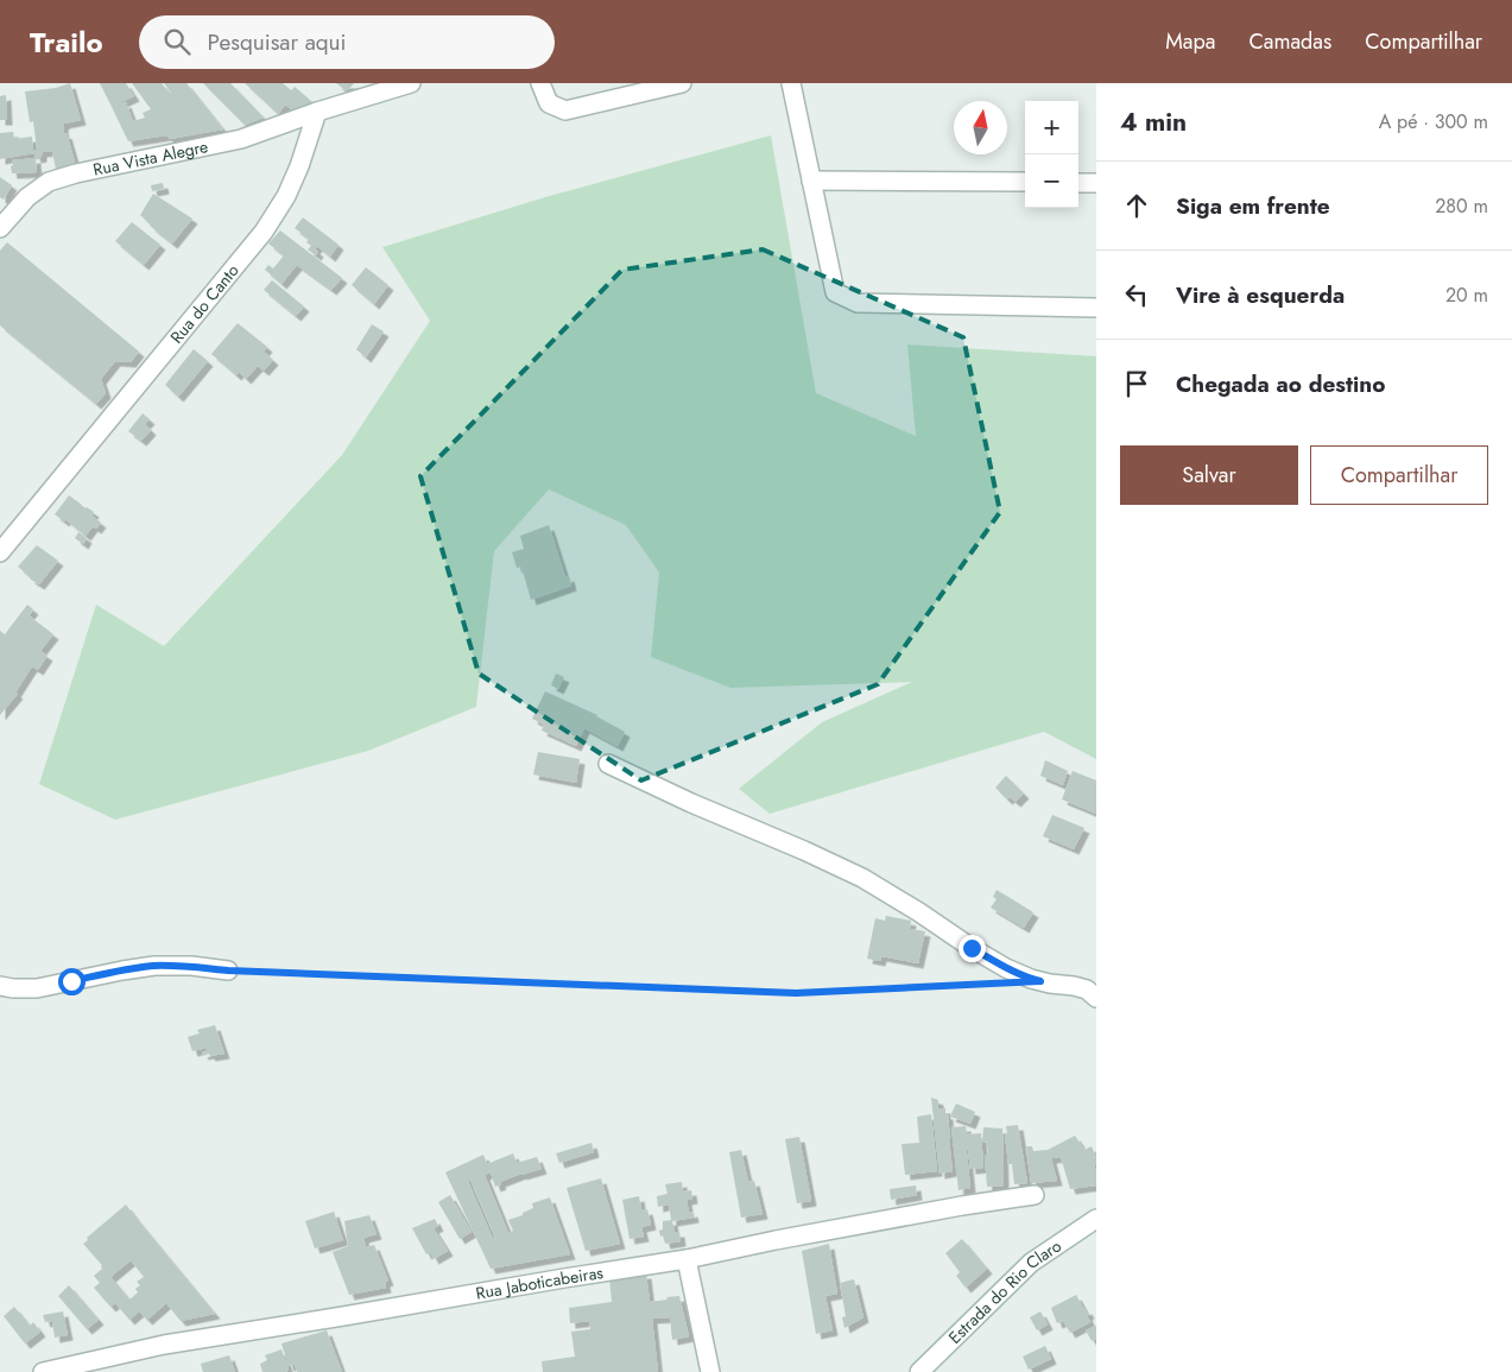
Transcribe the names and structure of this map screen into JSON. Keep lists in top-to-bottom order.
{
  "streets": {
    "street": [
      "Rua Vista Alegre",
      "Rua do Canto",
      "Rua Jaboticabeiras",
      "Estrada do Rio Claro"
    ]
  },
  "crossings": [
    ["Rua Vista Alegre", "Rua do Canto"]
  ],
  "north": "top",
  "page": {
    "header": "Trailo",
    "search": "Pesquisar aqui",
    "nav": ["Mapa", "Camadas", "Compartilhar"],
    "heading": ["4 min", "A pé · 300 m"],
    "map_buttons": ["+", "−"],
    "list": [
      ["Siga em frente", "280 m"],
      ["Vire à esquerda", "20 m"],
      "Chegada ao destino"
    ],
    "buttons": ["Salvar", "Compartilhar"]
  }
}
